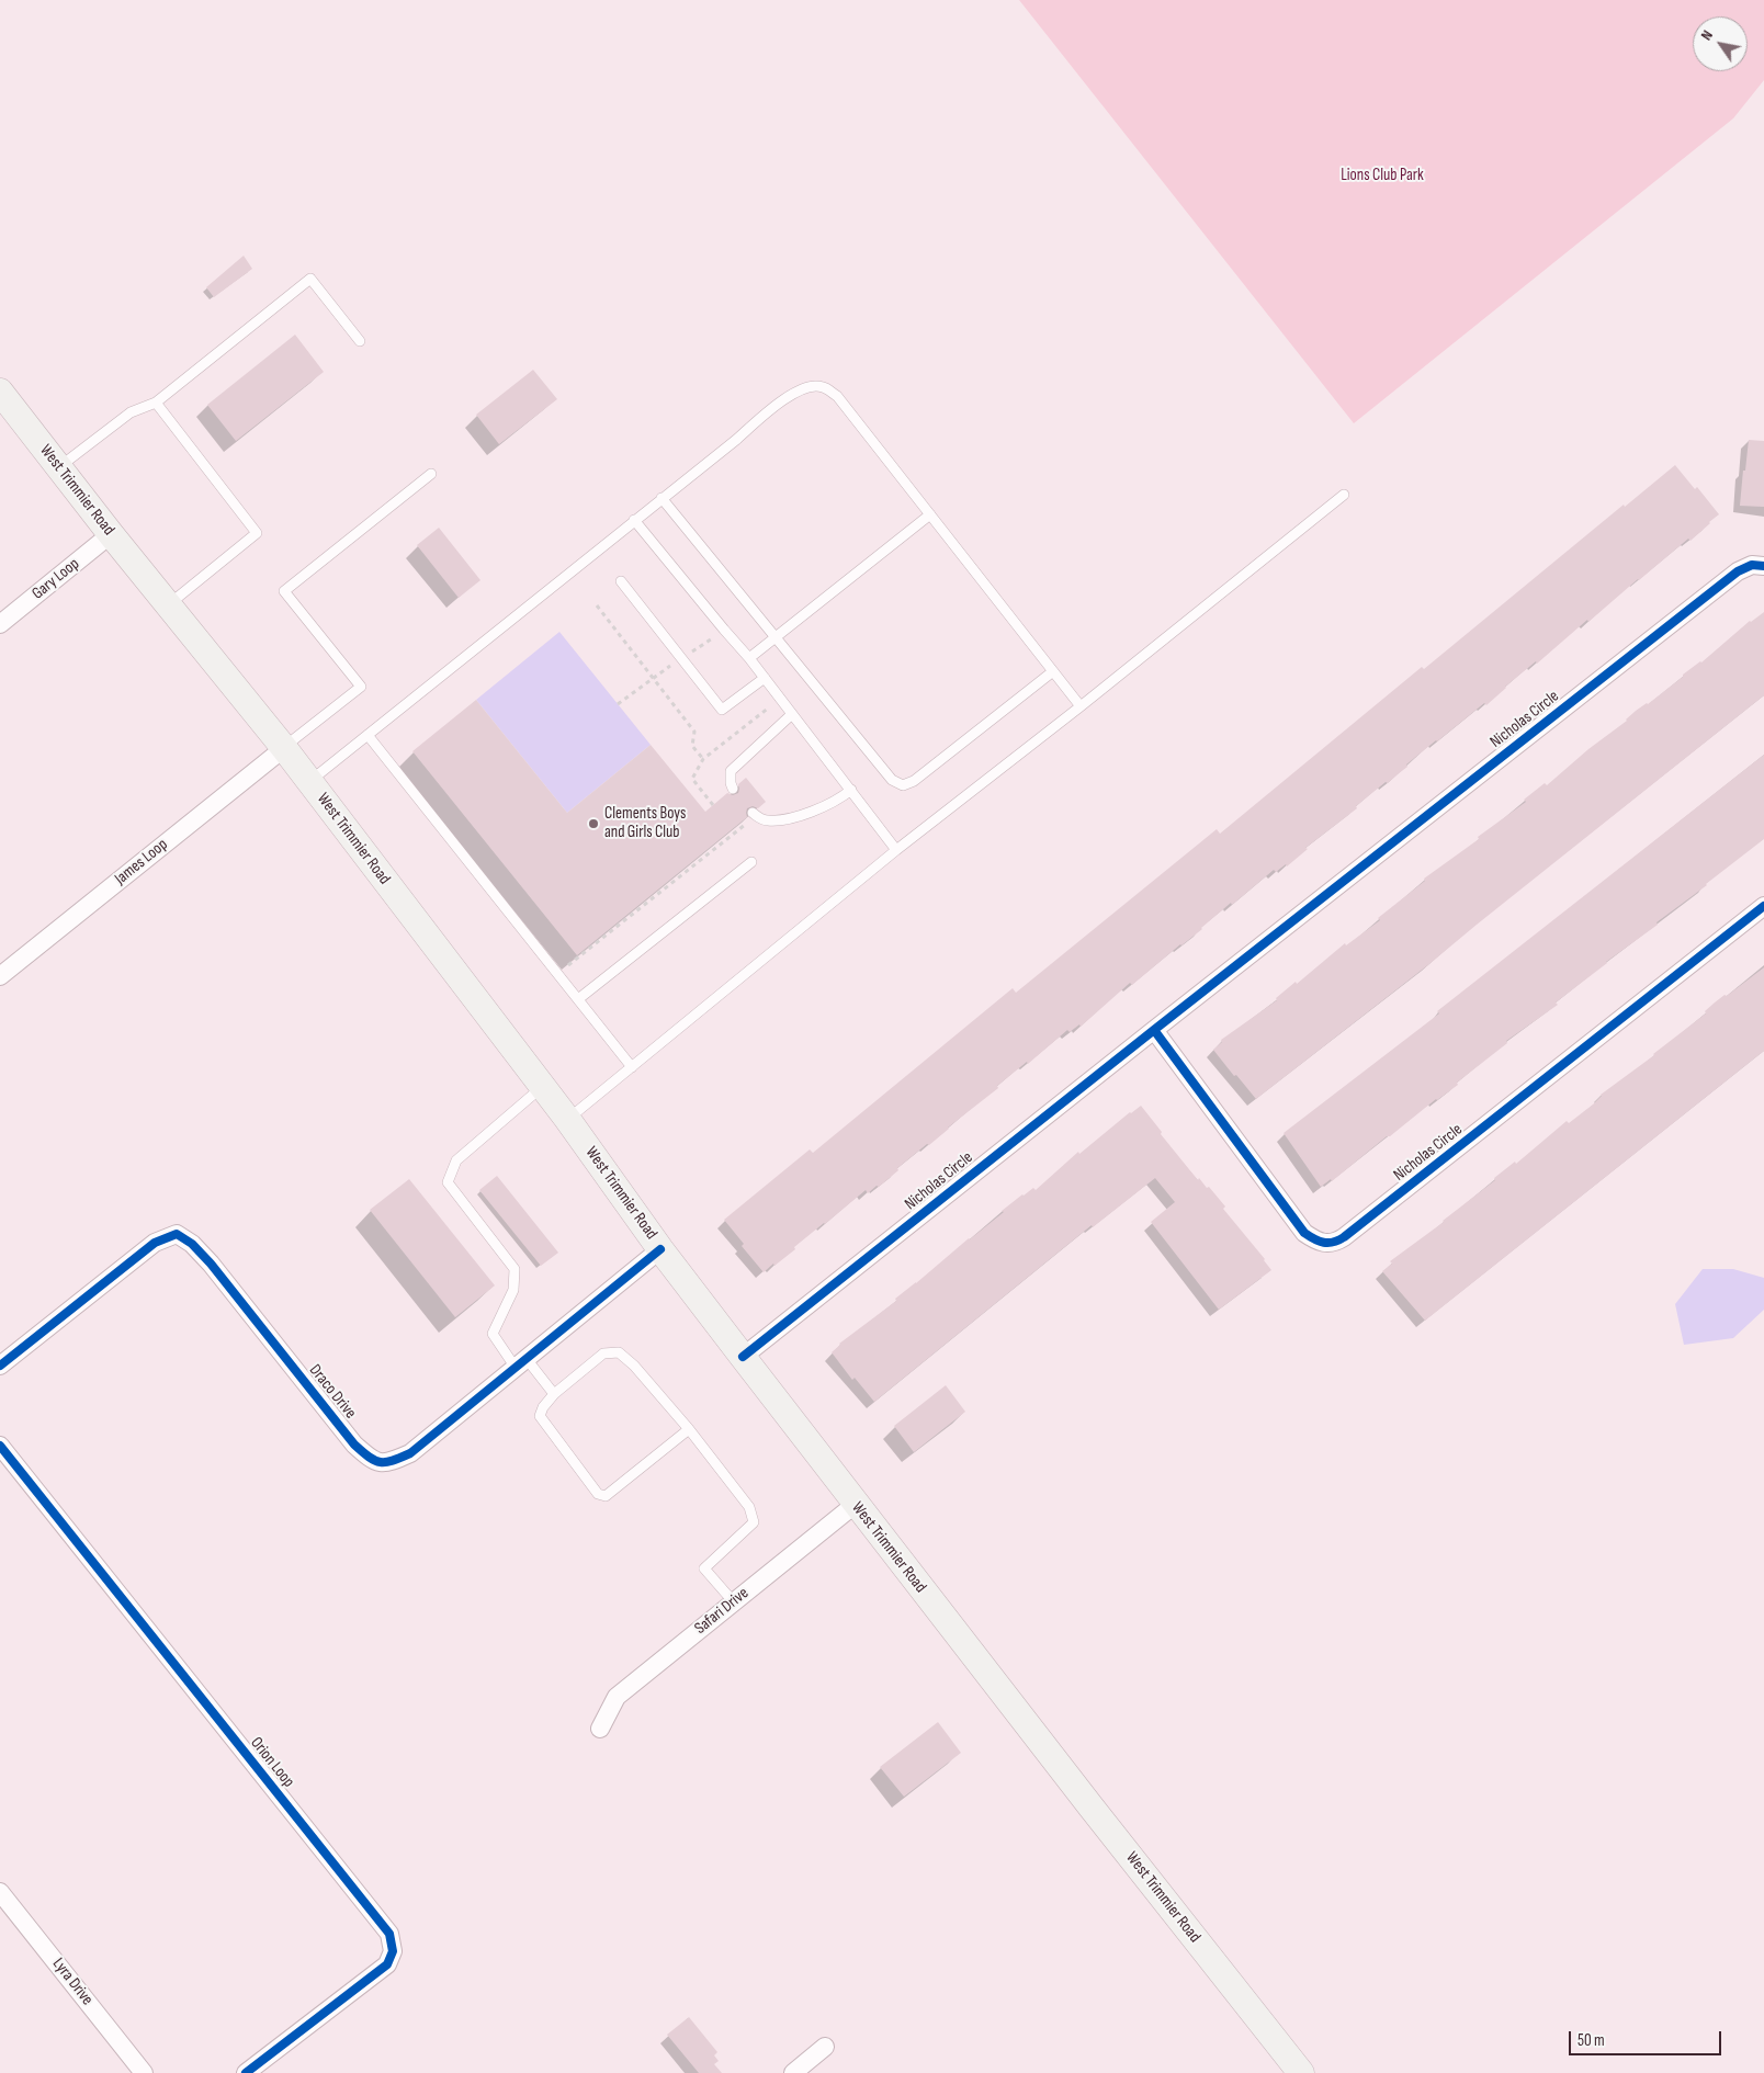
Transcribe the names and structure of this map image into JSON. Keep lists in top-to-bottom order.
{
  "streets": {
    "main road": ["West Trimmier Road"],
    "street": [
      "Gary Loop",
      "Nicholas Circle",
      "James Loop",
      "Draco Drive",
      "Safari Drive",
      "Orion Loop",
      "Lyra Drive"
    ]
  },
  "crossings": [
    ["West Trimmier Road", "Gary Loop"],
    ["West Trimmier Road", "Nicholas Circle"],
    ["West Trimmier Road", "James Loop"],
    ["West Trimmier Road", "Draco Drive"],
    ["West Trimmier Road", "Safari Drive"]
  ],
  "parks": ["Lions Club Park"],
  "places": ["Clements Boys and Girls Club"],
  "scale_bar": "50 m",
  "north": "top left"
}
